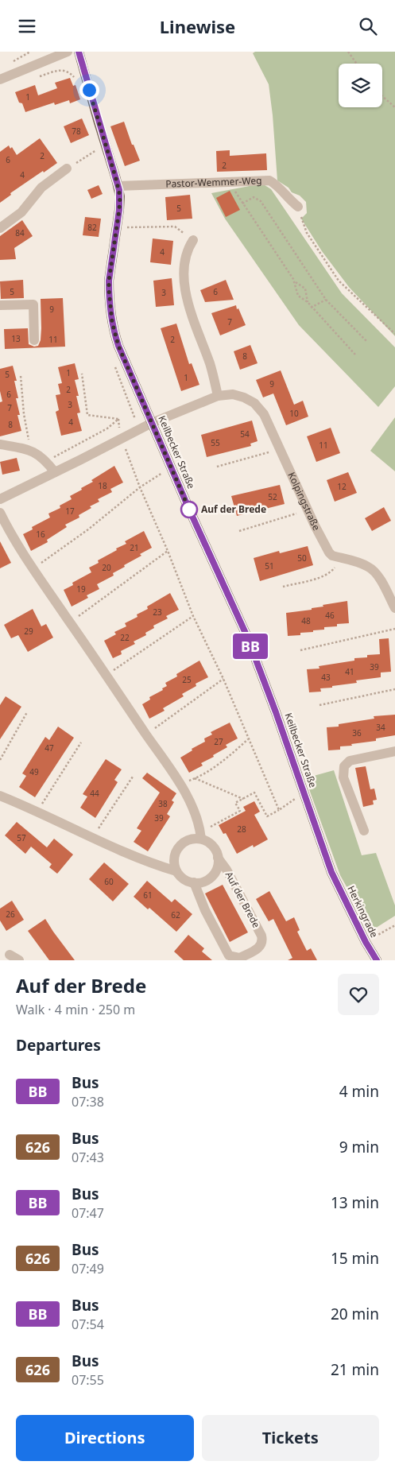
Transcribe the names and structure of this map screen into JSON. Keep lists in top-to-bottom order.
{
  "streets": {
    "main road": ["Keilbecker Straße", "Herkingrade"],
    "street": ["Pastor-Wemmer-Weg", "Kolpingstraße", "Auf der Brede"]
  },
  "crossings": [
    ["Pastor-Wemmer-Weg", "Keilbecker Straße"],
    ["Keilbecker Straße", "Kolpingstraße"],
    ["Keilbecker Straße", "Herkingrade"]
  ],
  "places": ["Auf der Brede"],
  "lines": ["bus line BB"],
  "house_numbers": [
    "1",
    "78",
    "2",
    "6",
    "2",
    "4",
    "5",
    "82",
    "84",
    "4",
    "5",
    "6",
    "3",
    "9",
    "7",
    "13",
    "11",
    "2",
    "8",
    "1",
    "5",
    "1",
    "9",
    "2",
    "6",
    "3",
    "7",
    "10",
    "4",
    "8",
    "54",
    "55",
    "11",
    "18",
    "12",
    "52",
    "17",
    "16",
    "21",
    "50",
    "51",
    "20",
    "19",
    "23",
    "46",
    "48",
    "29",
    "22",
    "39",
    "41",
    "43",
    "25",
    "34",
    "36",
    "27",
    "47",
    "49",
    "44",
    "38",
    "39",
    "28",
    "57",
    "60",
    "61",
    "26",
    "62"
  ],
  "page": {
    "header": "Linewise",
    "on_map": "BB",
    "heading": [
      ["Auf der Brede", "Walk · 4 min · 250 m"],
      "Departures"
    ],
    "list": [
      {
        "mark": "BB",
        "name": "Bus",
        "note": "07:38",
        "value": "4 min"
      },
      {
        "mark": "626",
        "name": "Bus",
        "note": "07:43",
        "value": "9 min"
      },
      {
        "mark": "BB",
        "name": "Bus",
        "note": "07:47",
        "value": "13 min"
      },
      {
        "mark": "626",
        "name": "Bus",
        "note": "07:49",
        "value": "15 min"
      },
      {
        "mark": "BB",
        "name": "Bus",
        "note": "07:54",
        "value": "20 min"
      },
      {
        "mark": "626",
        "name": "Bus",
        "note": "07:55",
        "value": "21 min"
      }
    ],
    "buttons": ["Directions", "Tickets"]
  }
}
